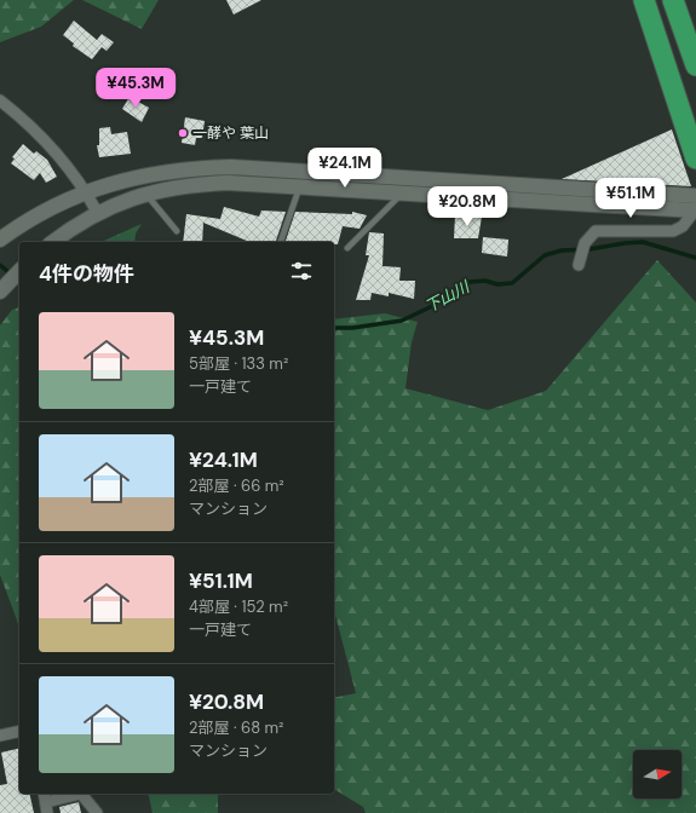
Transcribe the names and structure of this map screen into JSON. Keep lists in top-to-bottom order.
{
  "water": ["下山川"],
  "places": ["一酵や 葉山"],
  "north": "right",
  "page": {
    "price": [
      "¥45.3M",
      "¥24.1M",
      "¥51.1M",
      "¥20.8M"
    ],
    "heading": "4件の物件",
    "list": [
      {
        "name": "¥45.3M",
        "note": "5部屋 · 133 m² · 一戸建て"
      },
      {
        "name": "¥24.1M",
        "note": "2部屋 · 66 m² · マンション"
      },
      {
        "name": "¥51.1M",
        "note": "4部屋 · 152 m² · 一戸建て"
      },
      {
        "name": "¥20.8M",
        "note": "2部屋 · 68 m² · マンション"
      }
    ]
  }
}
